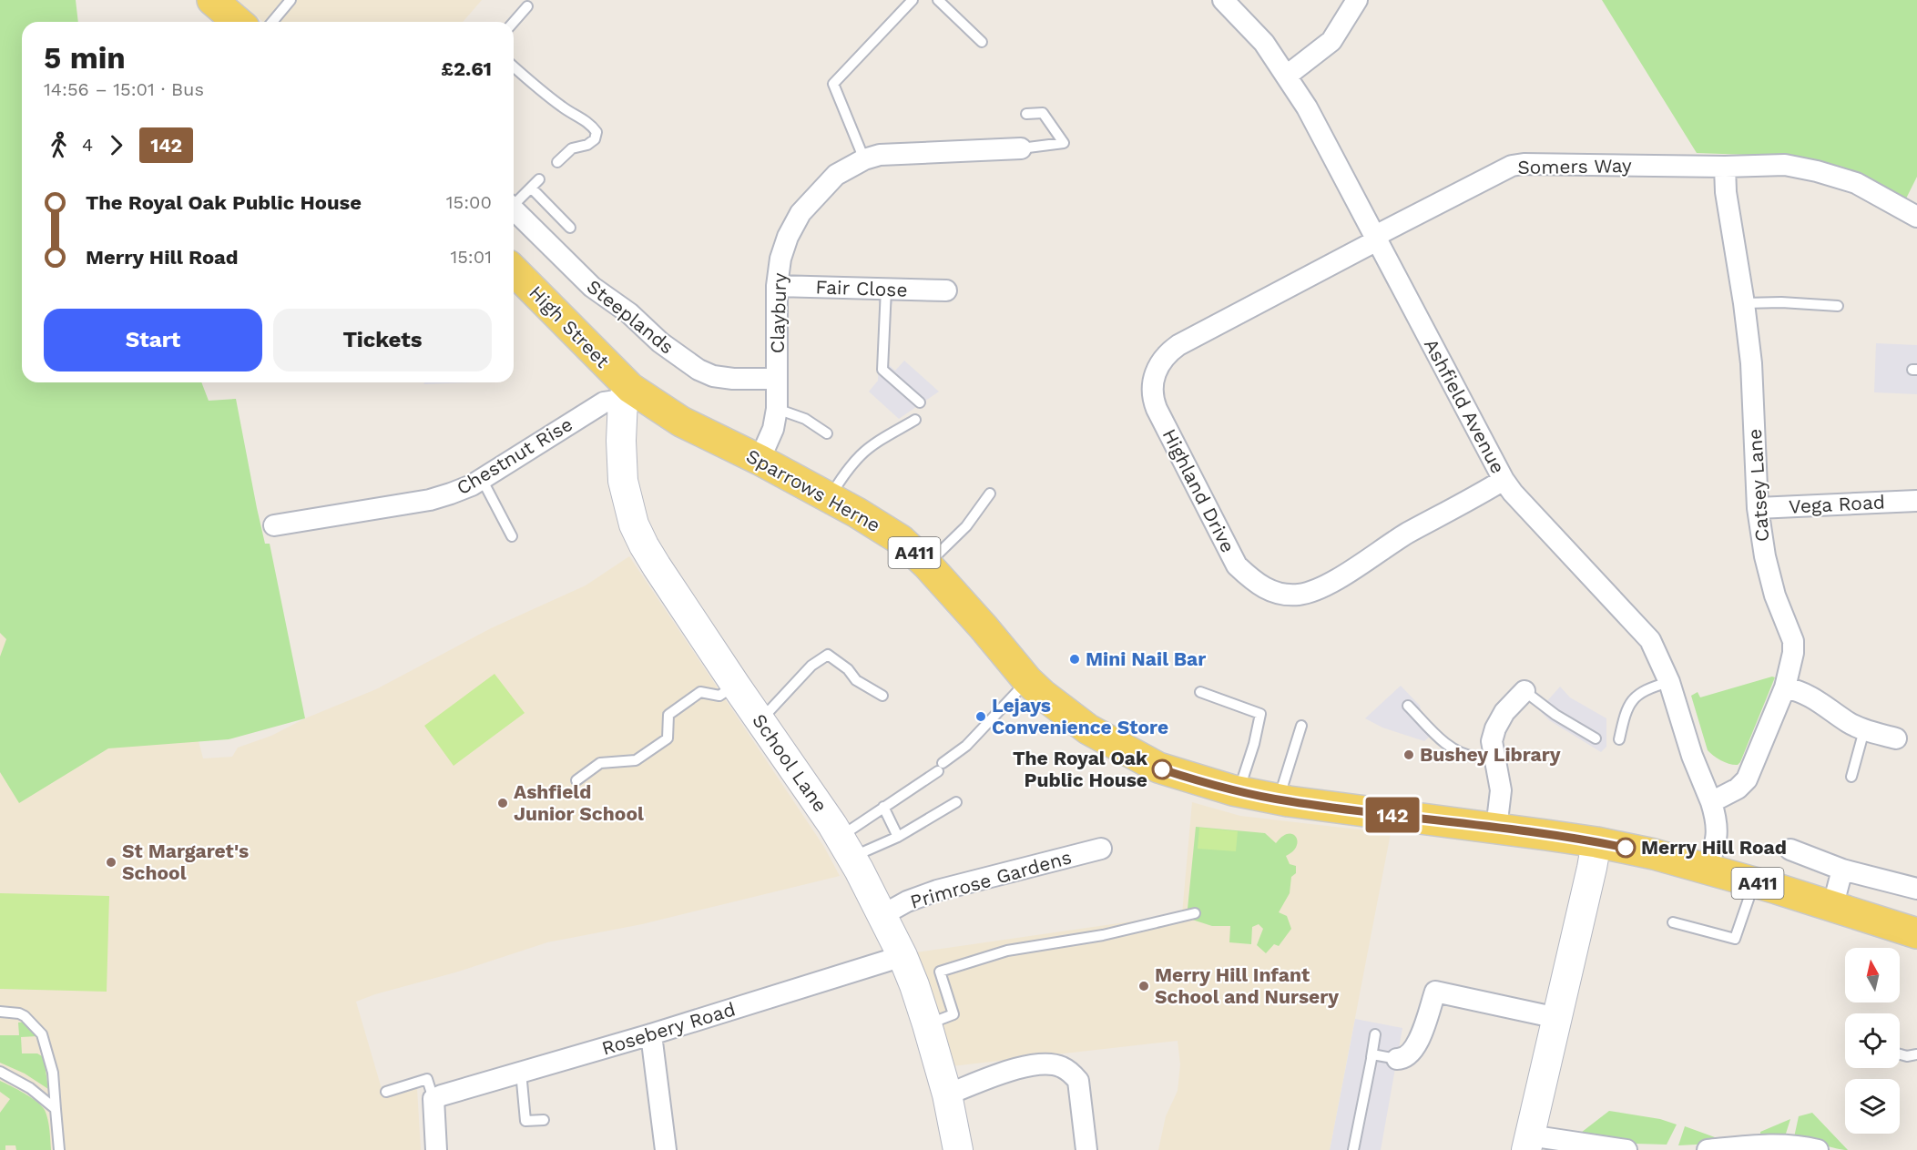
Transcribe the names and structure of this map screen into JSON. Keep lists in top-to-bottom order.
{
  "streets": {
    "main road": ["High Street", "Sparrows Herne", "A411"],
    "street": [
      "Somers Way",
      "Fair Close",
      "Claybury",
      "Steeplands",
      "Ashfield Avenue",
      "Chestnut Rise",
      "Catsey Lane",
      "Highland Drive",
      "Vega Road",
      "School Lane",
      "Primrose Gardens",
      "Rosebery Road"
    ]
  },
  "crossings": [
    ["Somers Way", "Ashfield Avenue"],
    ["Somers Way", "Catsey Lane"],
    ["Somers Way", "Highland Drive"],
    ["Fair Close", "Claybury"],
    ["Claybury", "Steeplands"],
    ["Claybury", "Sparrows Herne"],
    ["High Street", "Chestnut Rise"],
    ["High Street", "Sparrows Herne"],
    ["High Street", "School Lane"],
    ["Ashfield Avenue", "Catsey Lane"],
    ["Ashfield Avenue", "Highland Drive"],
    ["Chestnut Rise", "Sparrows Herne"],
    ["Chestnut Rise", "School Lane"],
    ["Catsey Lane", "Vega Road"],
    ["Sparrows Herne", "School Lane"],
    ["School Lane", "Primrose Gardens"],
    ["School Lane", "Rosebery Road"]
  ],
  "places": [
    "Mini Nail Bar",
    "Lejays Convenience Store",
    "Bushey Library",
    "The Royal Oak Public House",
    "Ashfield Junior School",
    "Merry Hill Road",
    "St Margaret's School",
    "Merry Hill Infant School and Nursery"
  ],
  "lines": ["bus line 142"],
  "north": "top",
  "page": {
    "on_map": "142",
    "heading": ["5 min", "14:56 – 15:01 · Bus", "£2.61"],
    "legs": ["4", "142"],
    "list": [
      {
        "name": "The Royal Oak Public House",
        "value": "15:00"
      },
      {
        "name": "Merry Hill Road",
        "value": "15:01"
      }
    ],
    "buttons": ["Start", "Tickets"]
  }
}
